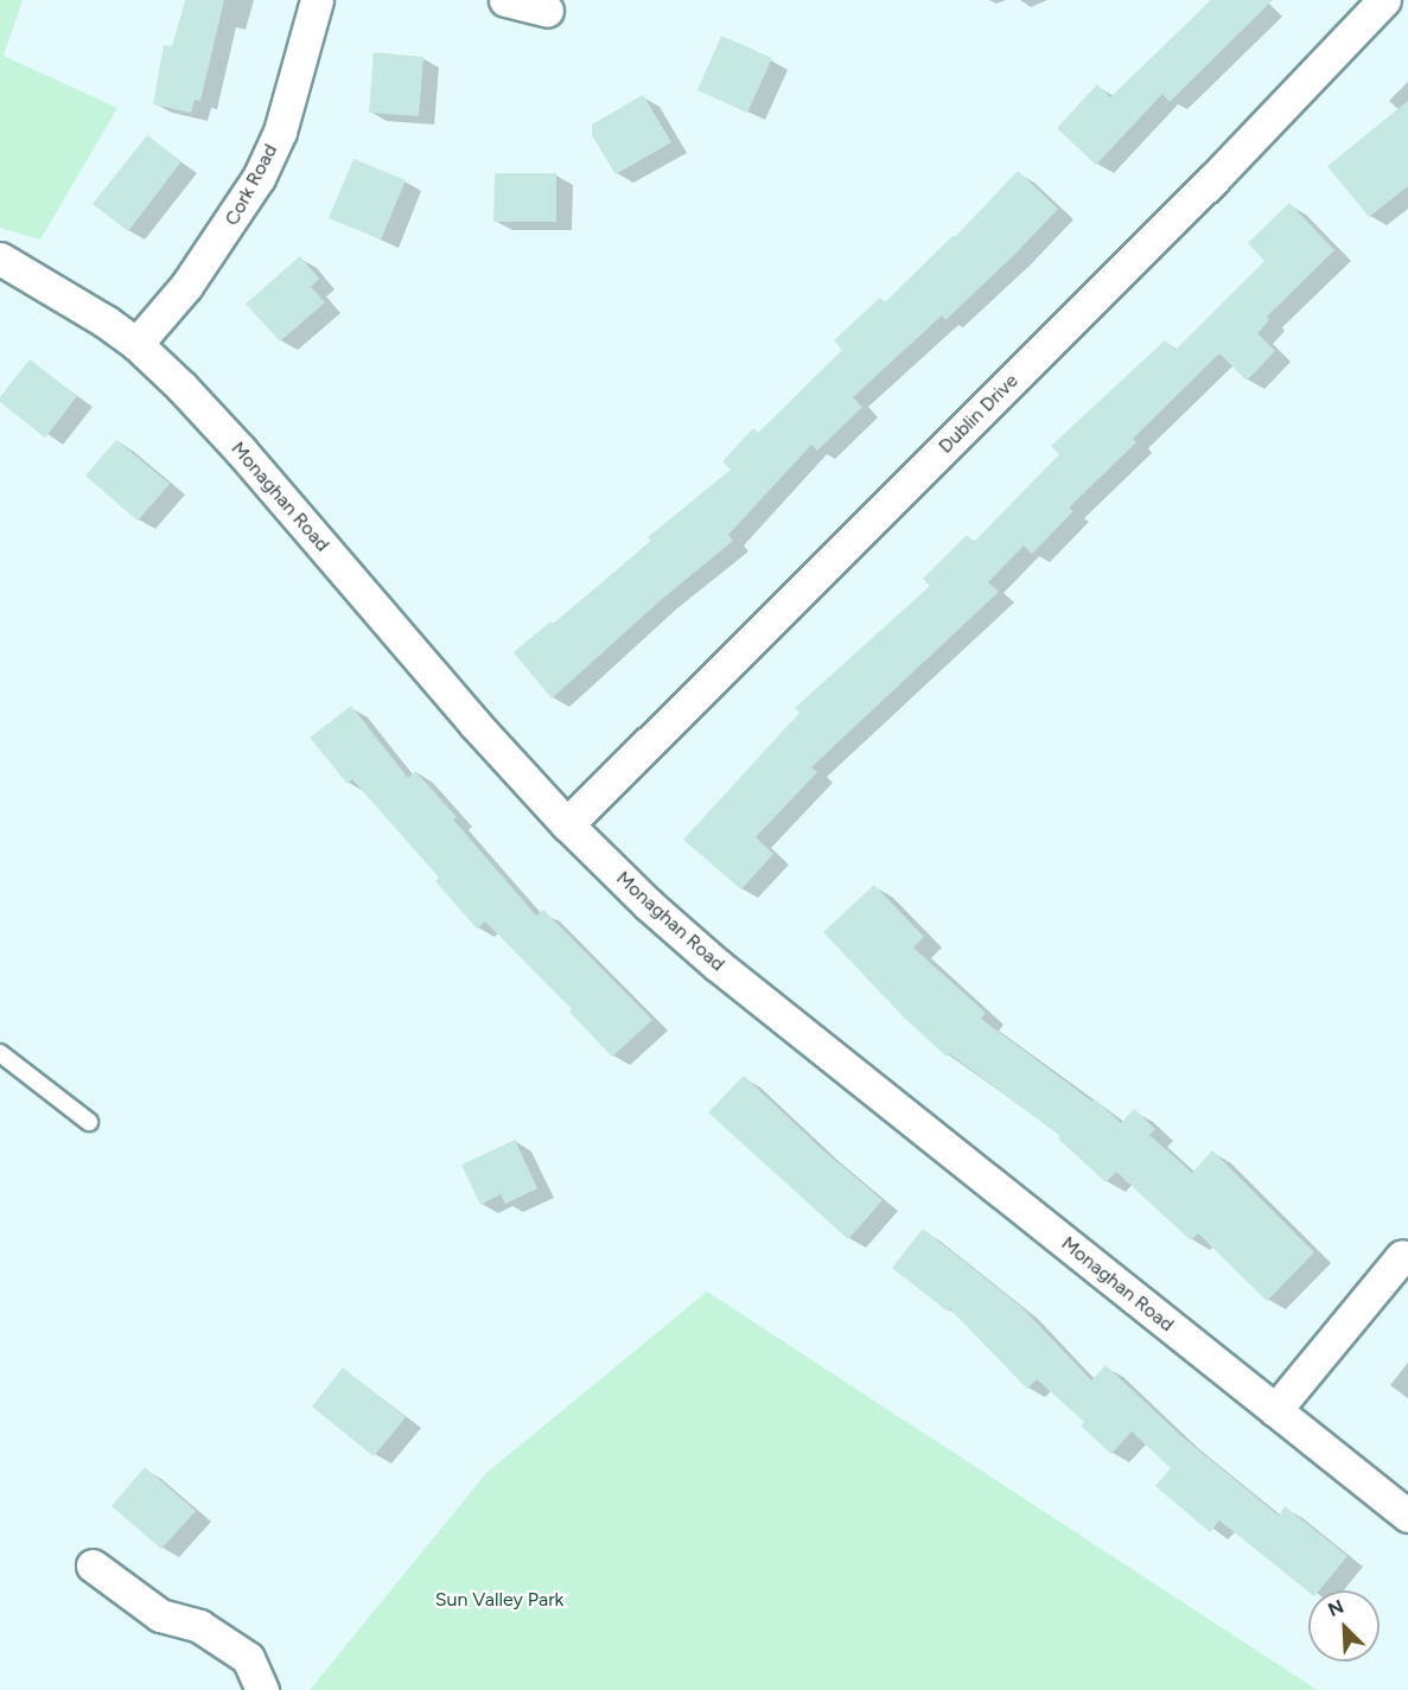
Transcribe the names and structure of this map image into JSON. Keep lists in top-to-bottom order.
{
  "streets": {
    "street": ["Cork Road", "Dublin Drive", "Monaghan Road"]
  },
  "crossings": [
    ["Cork Road", "Monaghan Road"],
    ["Dublin Drive", "Monaghan Road"]
  ],
  "parks": ["Sun Valley Park"],
  "north": "top left"
}
